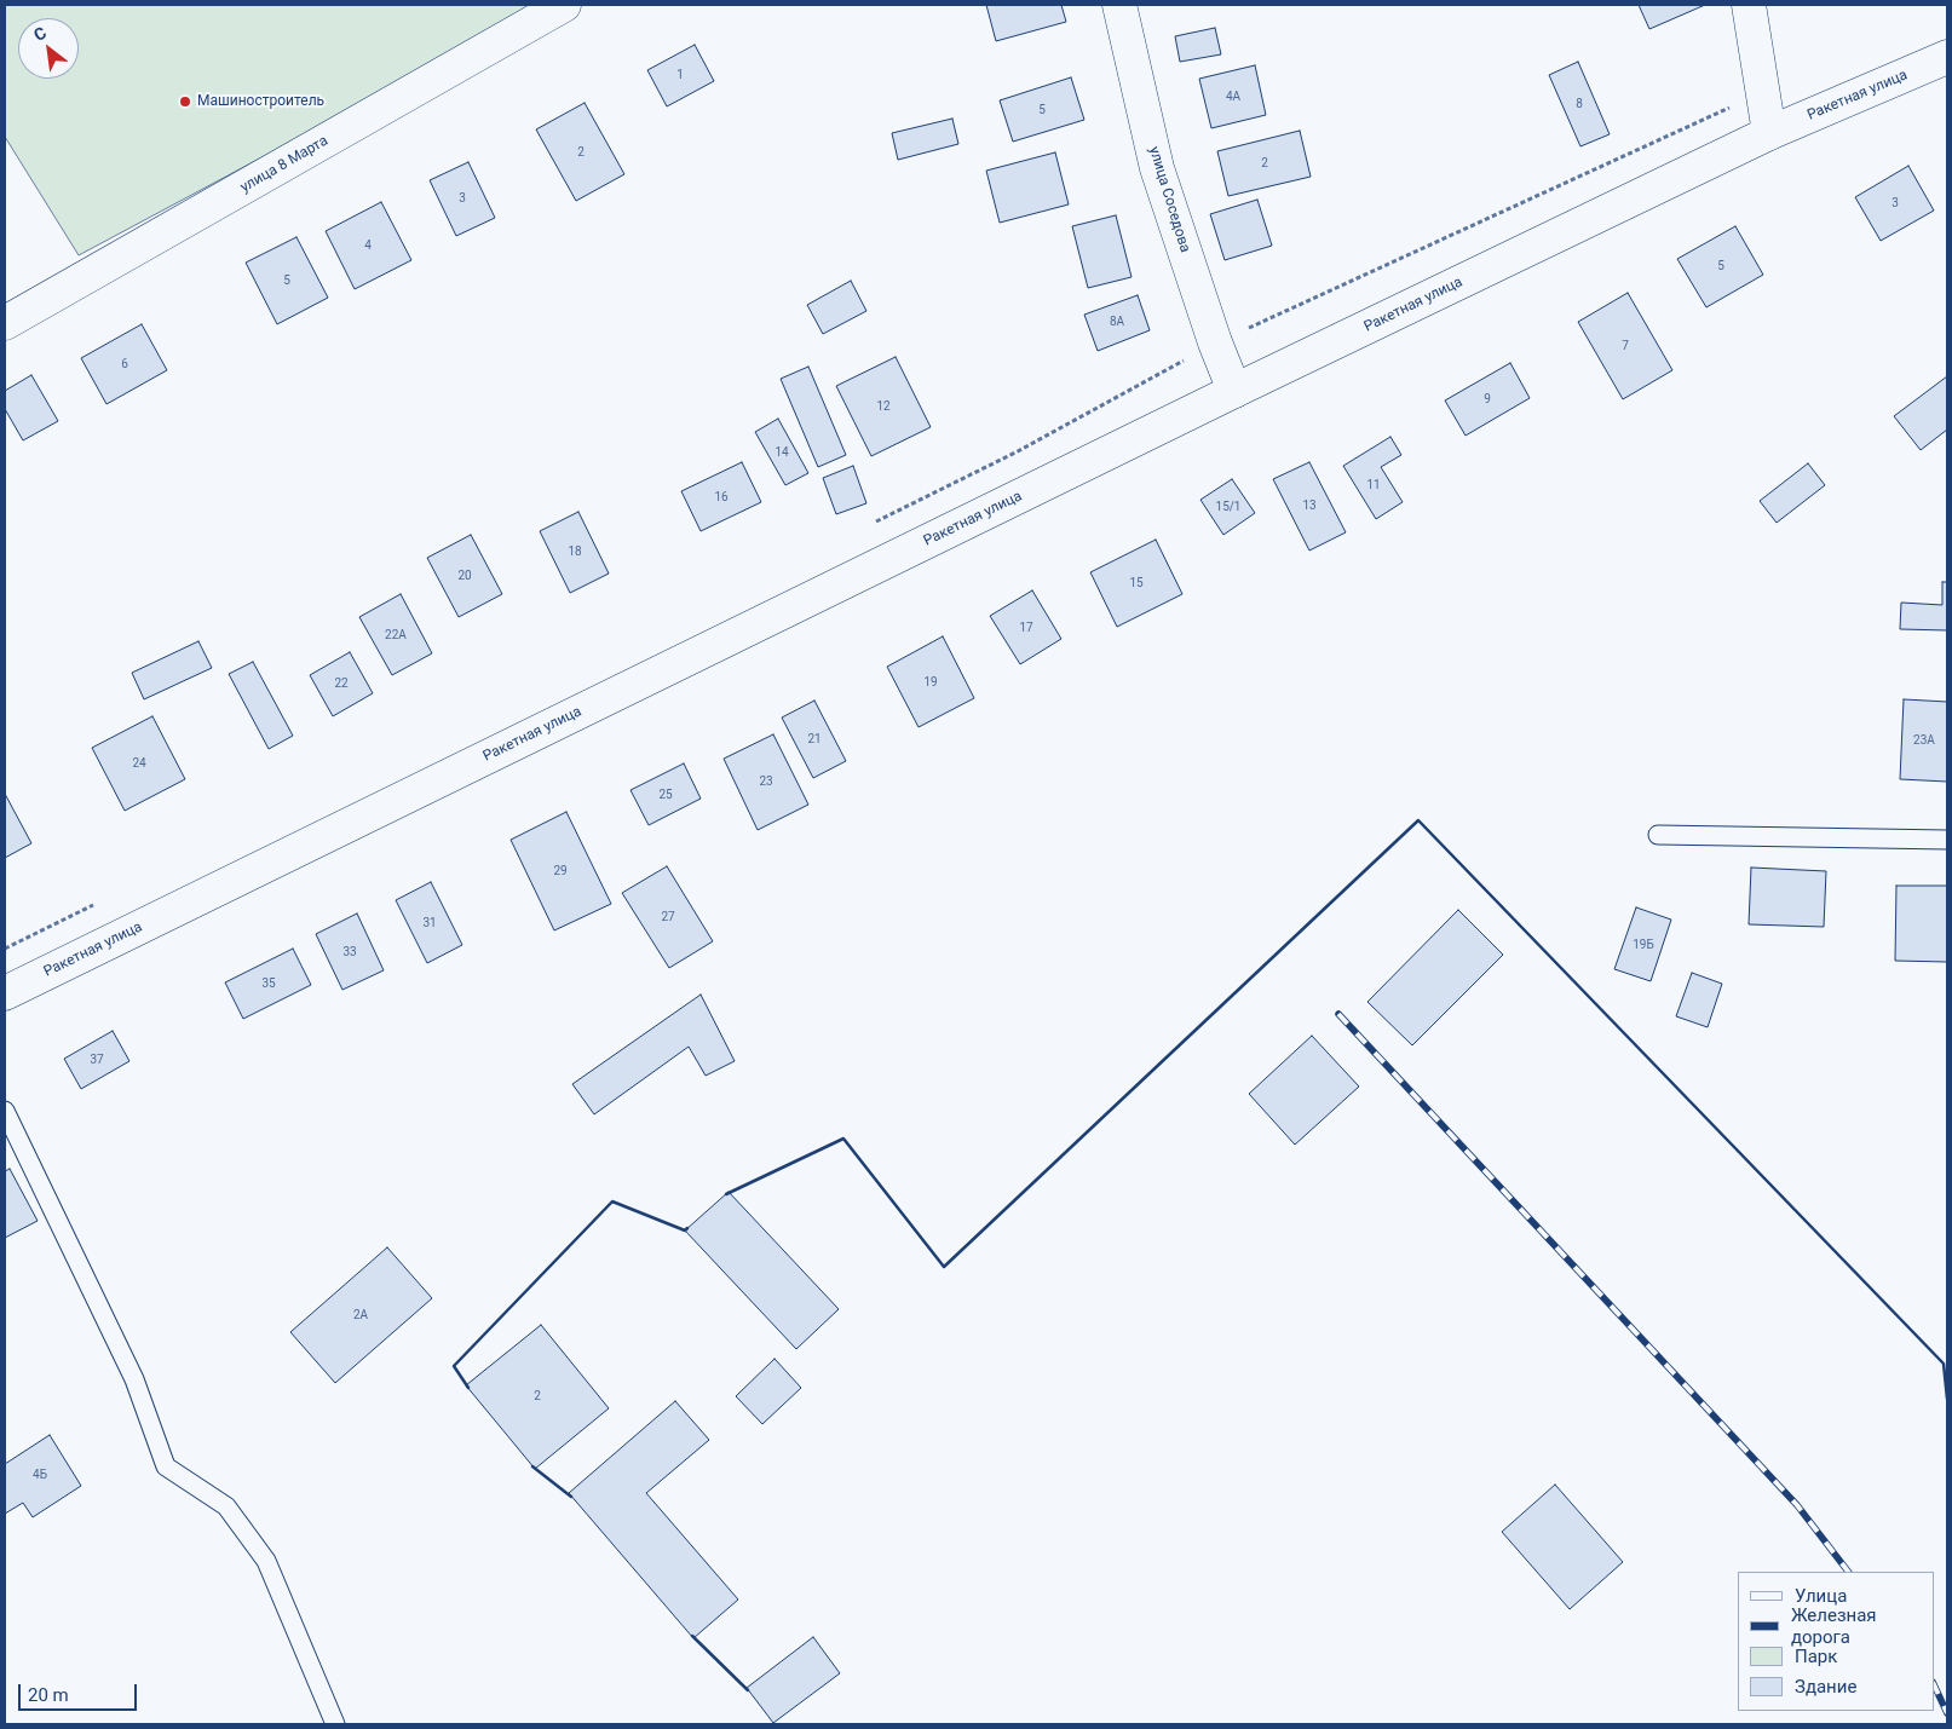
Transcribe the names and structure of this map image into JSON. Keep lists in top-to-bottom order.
{
  "streets": {
    "main road": ["Ракетная улица", "улица 8 Марта", "улица Соседова"]
  },
  "crossings": [
    ["Ракетная улица", "улица Соседова"]
  ],
  "places": ["Машиностроитель"],
  "house_numbers": [
    "1",
    "4А",
    "8",
    "5",
    "2",
    "2",
    "3",
    "3",
    "4",
    "5",
    "5",
    "8А",
    "7",
    "6",
    "9",
    "12",
    "14",
    "11",
    "16",
    "13",
    "15/1",
    "18",
    "20",
    "15",
    "17",
    "22А",
    "19",
    "22",
    "21",
    "23А",
    "24",
    "23",
    "25",
    "29",
    "27",
    "31",
    "19Б",
    "33",
    "35",
    "37",
    "2А",
    "2",
    "4Б"
  ],
  "legend": [
    "Улица",
    "Железная дорога",
    "Парк",
    "Здание"
  ],
  "scale_bar": "20 m",
  "north": "top left"
}
